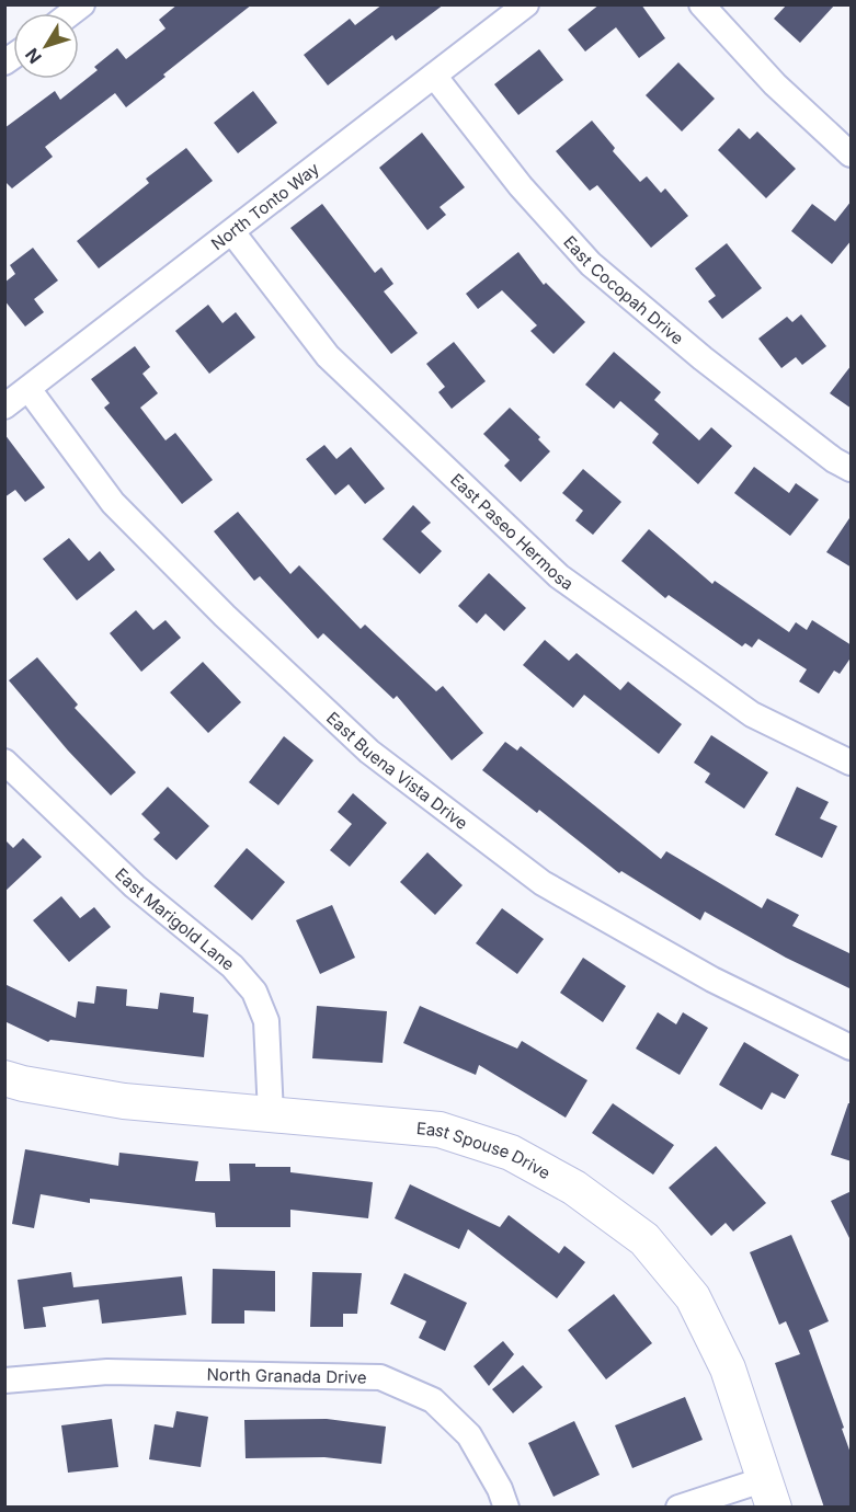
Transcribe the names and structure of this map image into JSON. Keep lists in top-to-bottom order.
{
  "streets": {
    "main road": ["East Spouse Drive"],
    "street": [
      "North Tonto Way",
      "East Cocopah Drive",
      "East Paseo Hermosa",
      "East Buena Vista Drive",
      "East Marigold Lane",
      "North Granada Drive"
    ]
  },
  "crossings": [
    ["North Tonto Way", "East Cocopah Drive"],
    ["North Tonto Way", "East Paseo Hermosa"],
    ["North Tonto Way", "East Buena Vista Drive"],
    ["East Marigold Lane", "East Spouse Drive"]
  ],
  "north": "bottom left"
}
